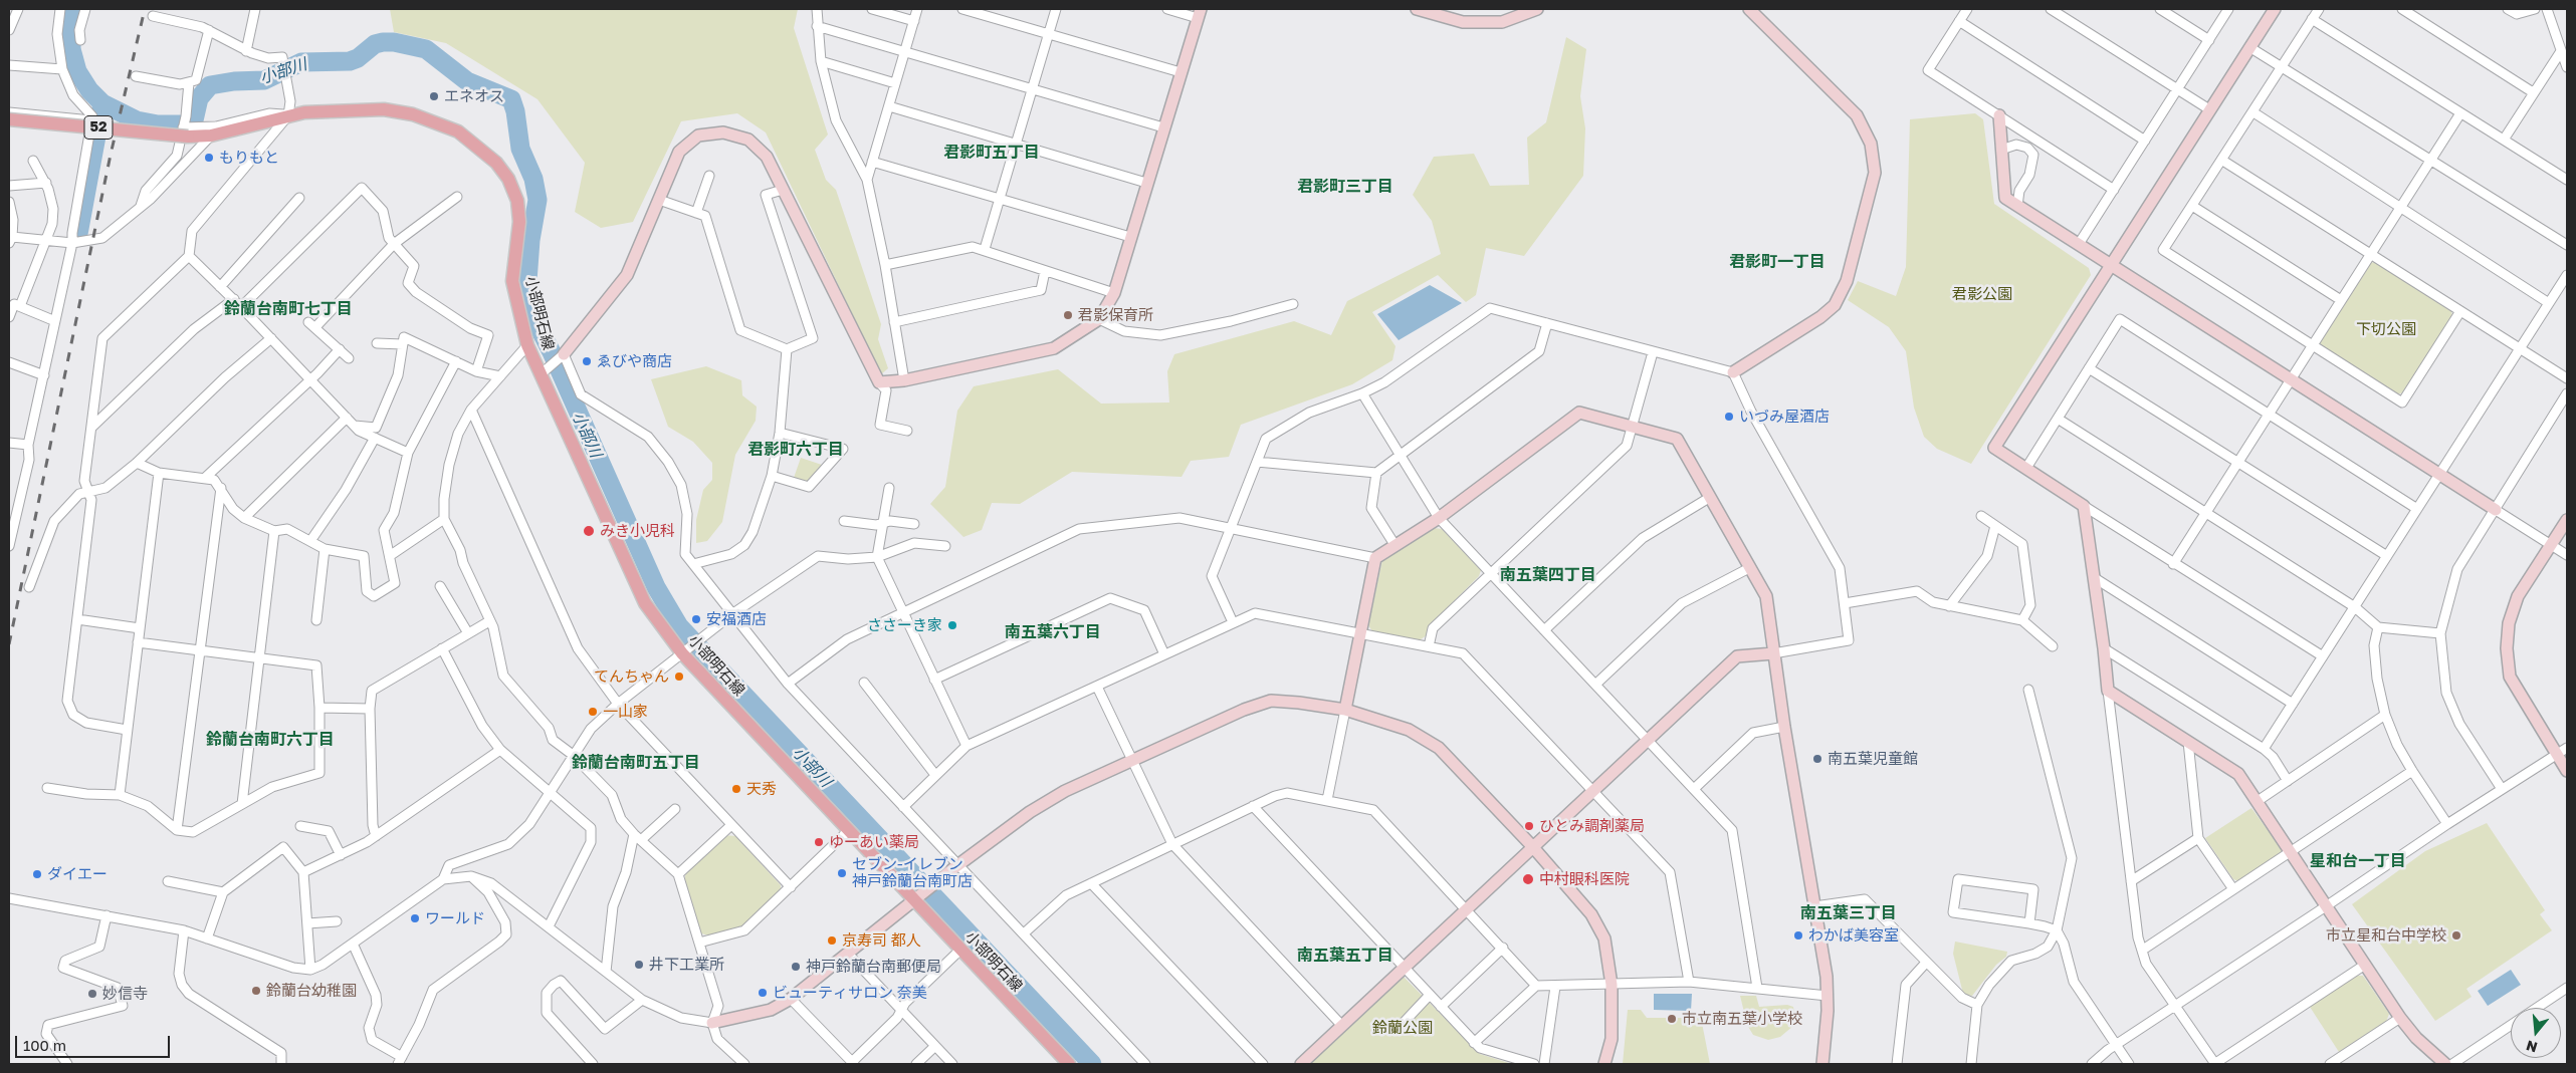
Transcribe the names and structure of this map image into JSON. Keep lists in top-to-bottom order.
{
  "streets": {
    "main road": ["52", "小部明石線"]
  },
  "districts": [
    "君影町五丁目",
    "君影町三丁目",
    "君影町一丁目",
    "鈴蘭台南町七丁目",
    "君影町六丁目",
    "南五葉四丁目",
    "南五葉六丁目",
    "鈴蘭台南町六丁目",
    "鈴蘭台南町五丁目",
    "星和台一丁目",
    "南五葉三丁目",
    "南五葉五丁目"
  ],
  "water": ["小部川"],
  "parks": ["君影公園", "下切公園", "鈴蘭公園"],
  "places": [
    "エネオス",
    "もりもと",
    "君影保育所",
    "ゑびや商店",
    "いづみ屋酒店",
    "みき小児科",
    "安福酒店",
    "ささーき家",
    "てんちゃん",
    "一山家",
    "南五葉児童館",
    "天秀",
    "ひとみ調剤薬局",
    "ゆーあい薬局",
    "セブン-イレブン 神戸鈴蘭台南町店",
    "ダイエー",
    "中村眼科医院",
    "ワールド",
    "わかば美容室",
    "市立星和台中学校",
    "京寿司 都人",
    "井下工業所",
    "神戸鈴蘭台南郵便局",
    "鈴蘭台幼稚園",
    "ビューティサロン 奈美",
    "妙信寺",
    "市立南五葉小学校"
  ],
  "scale_bar": "100 m",
  "north": "bottom"
}
